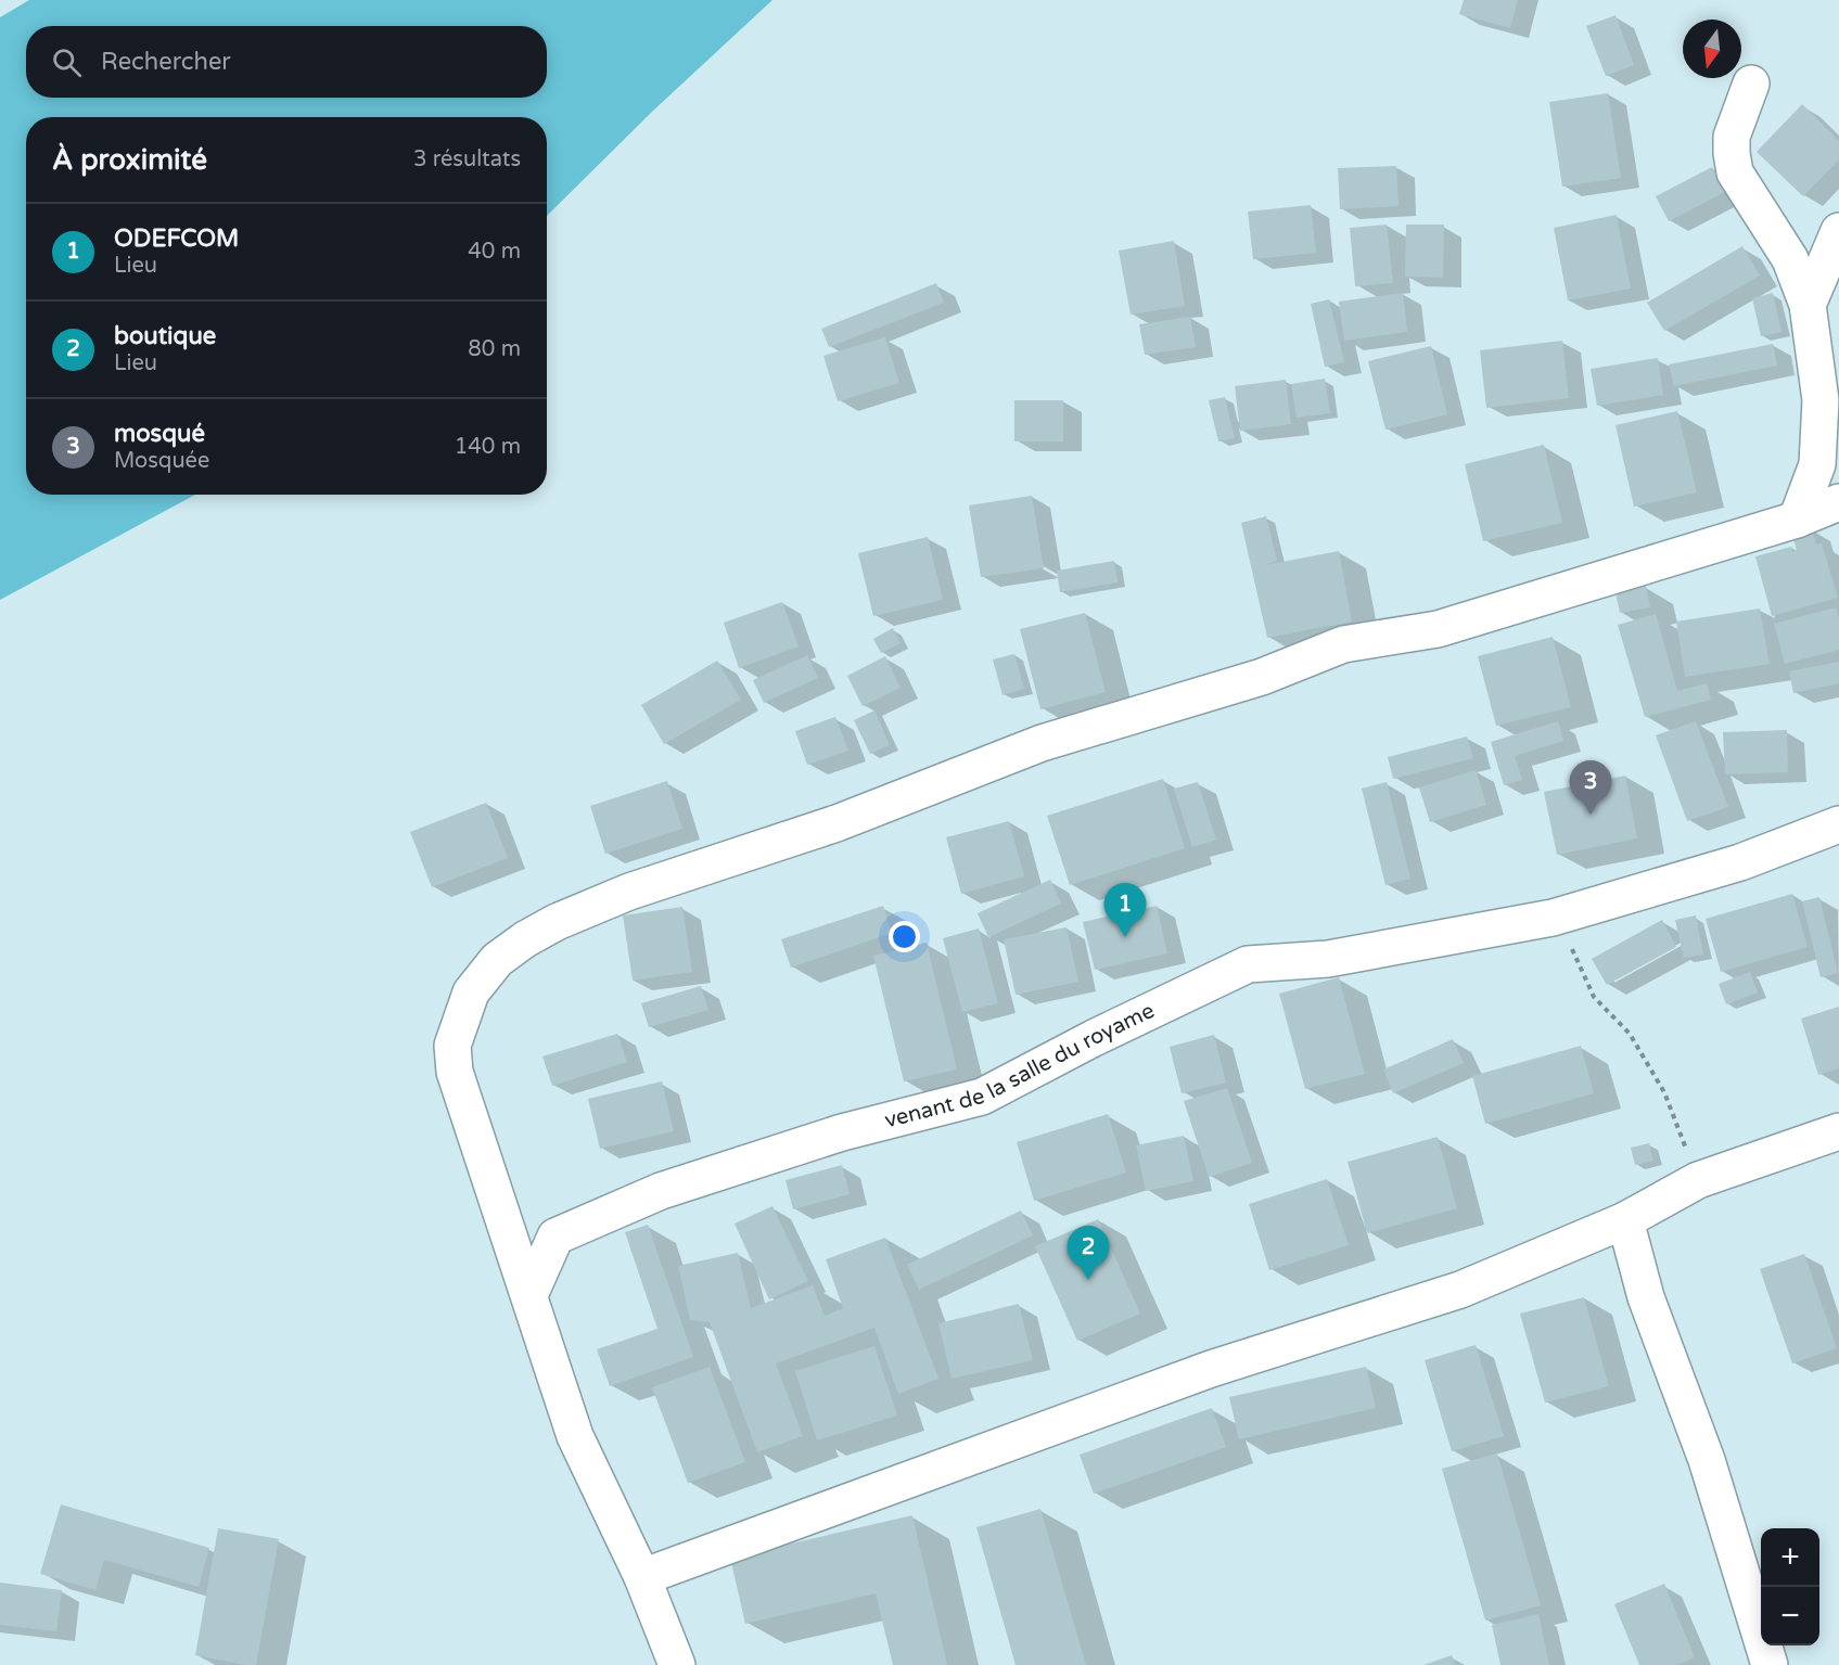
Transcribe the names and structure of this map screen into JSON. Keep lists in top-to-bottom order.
{
  "streets": {
    "street": ["venant de la salle du royame"]
  },
  "north": "bottom",
  "page": {
    "search": "Rechercher",
    "heading": ["À proximité", "3 résultats"],
    "list": [
      {
        "mark": "1",
        "name": "ODEFCOM",
        "note": "Lieu",
        "value": "40 m"
      },
      {
        "mark": "2",
        "name": "boutique",
        "note": "Lieu",
        "value": "80 m"
      },
      {
        "mark": "3",
        "name": "mosqué",
        "note": "Mosquée",
        "value": "140 m"
      }
    ],
    "pins": ["3", "1", "2"],
    "map_buttons": ["+", "−"]
  }
}
